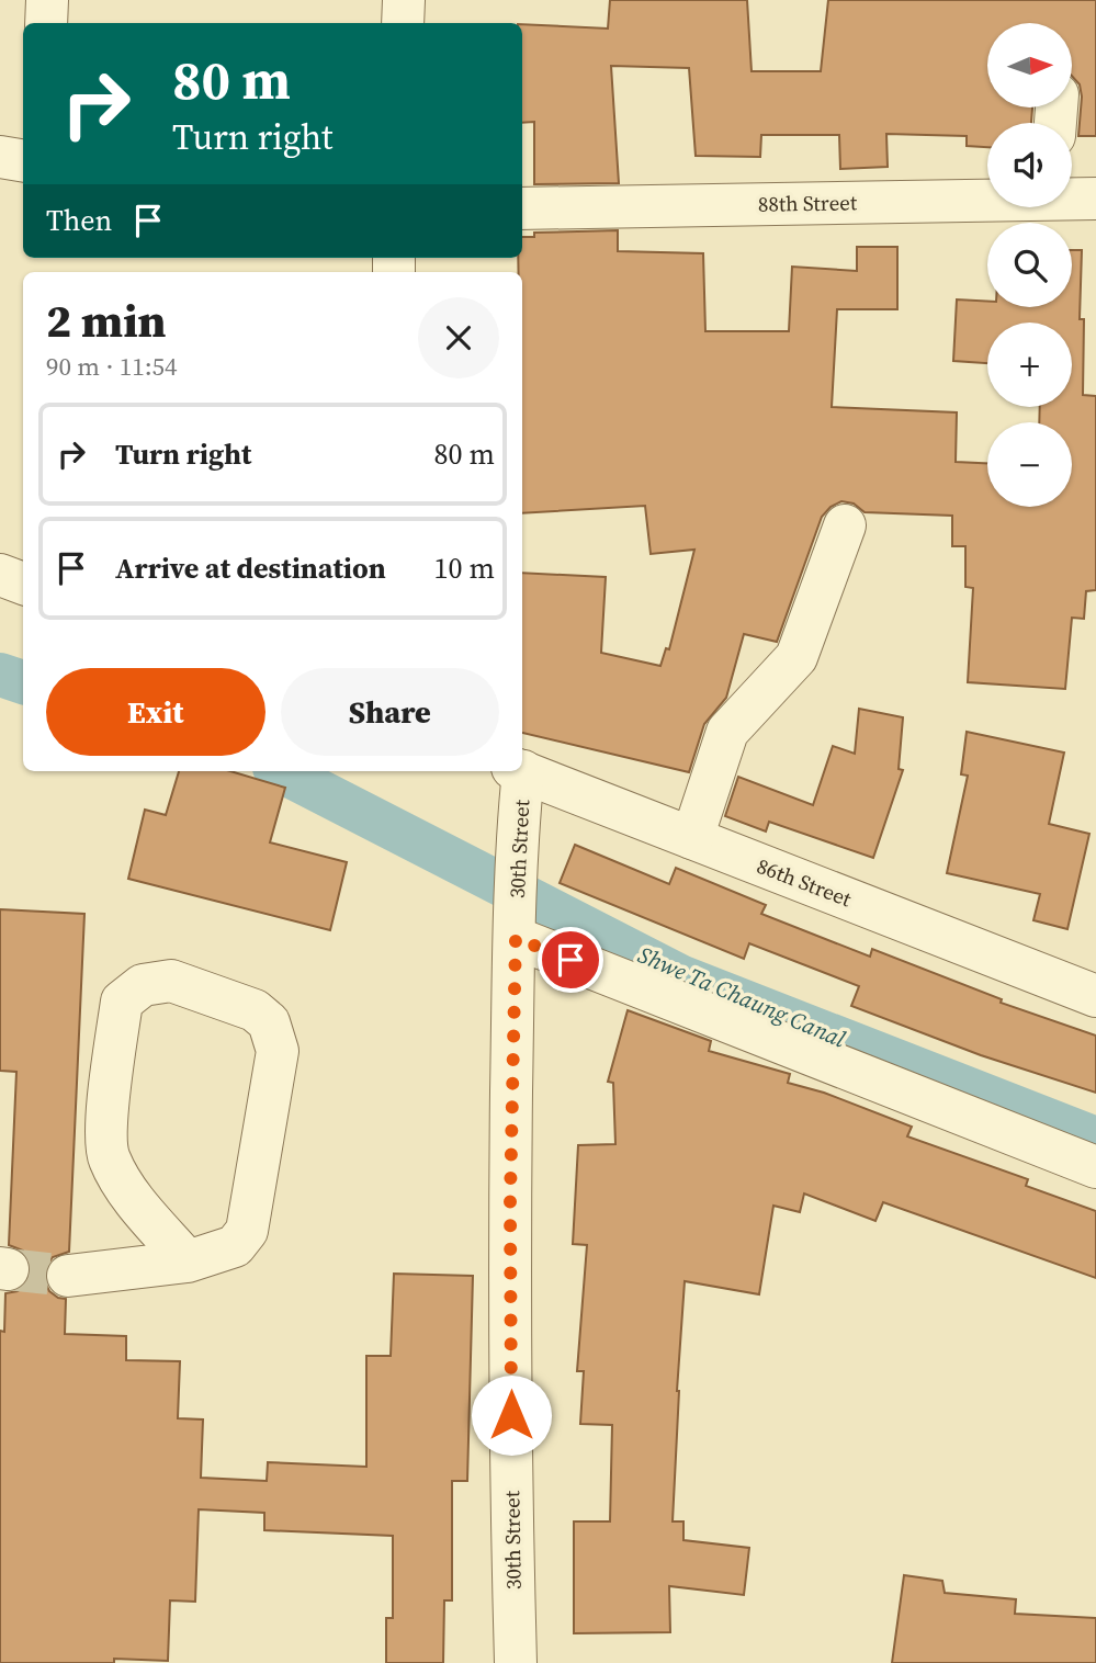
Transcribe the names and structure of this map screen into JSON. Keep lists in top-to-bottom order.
{
  "streets": {
    "street": ["88th Street", "30th Street", "86th Street"]
  },
  "crossings": [
    ["30th Street", "86th Street"]
  ],
  "water": ["Shwe Ta Chaung Canal"],
  "north": "right",
  "page": {
    "map_buttons": ["+", "−"],
    "turn": ["80 m", "Turn right"],
    "then": "Then",
    "heading": ["2 min", "90 m · 11:54"],
    "list": [
      {
        "name": "Turn right",
        "value": "80 m"
      },
      {
        "name": "Arrive at destination",
        "value": "10 m"
      }
    ],
    "buttons": ["Exit", "Share"]
  }
}
